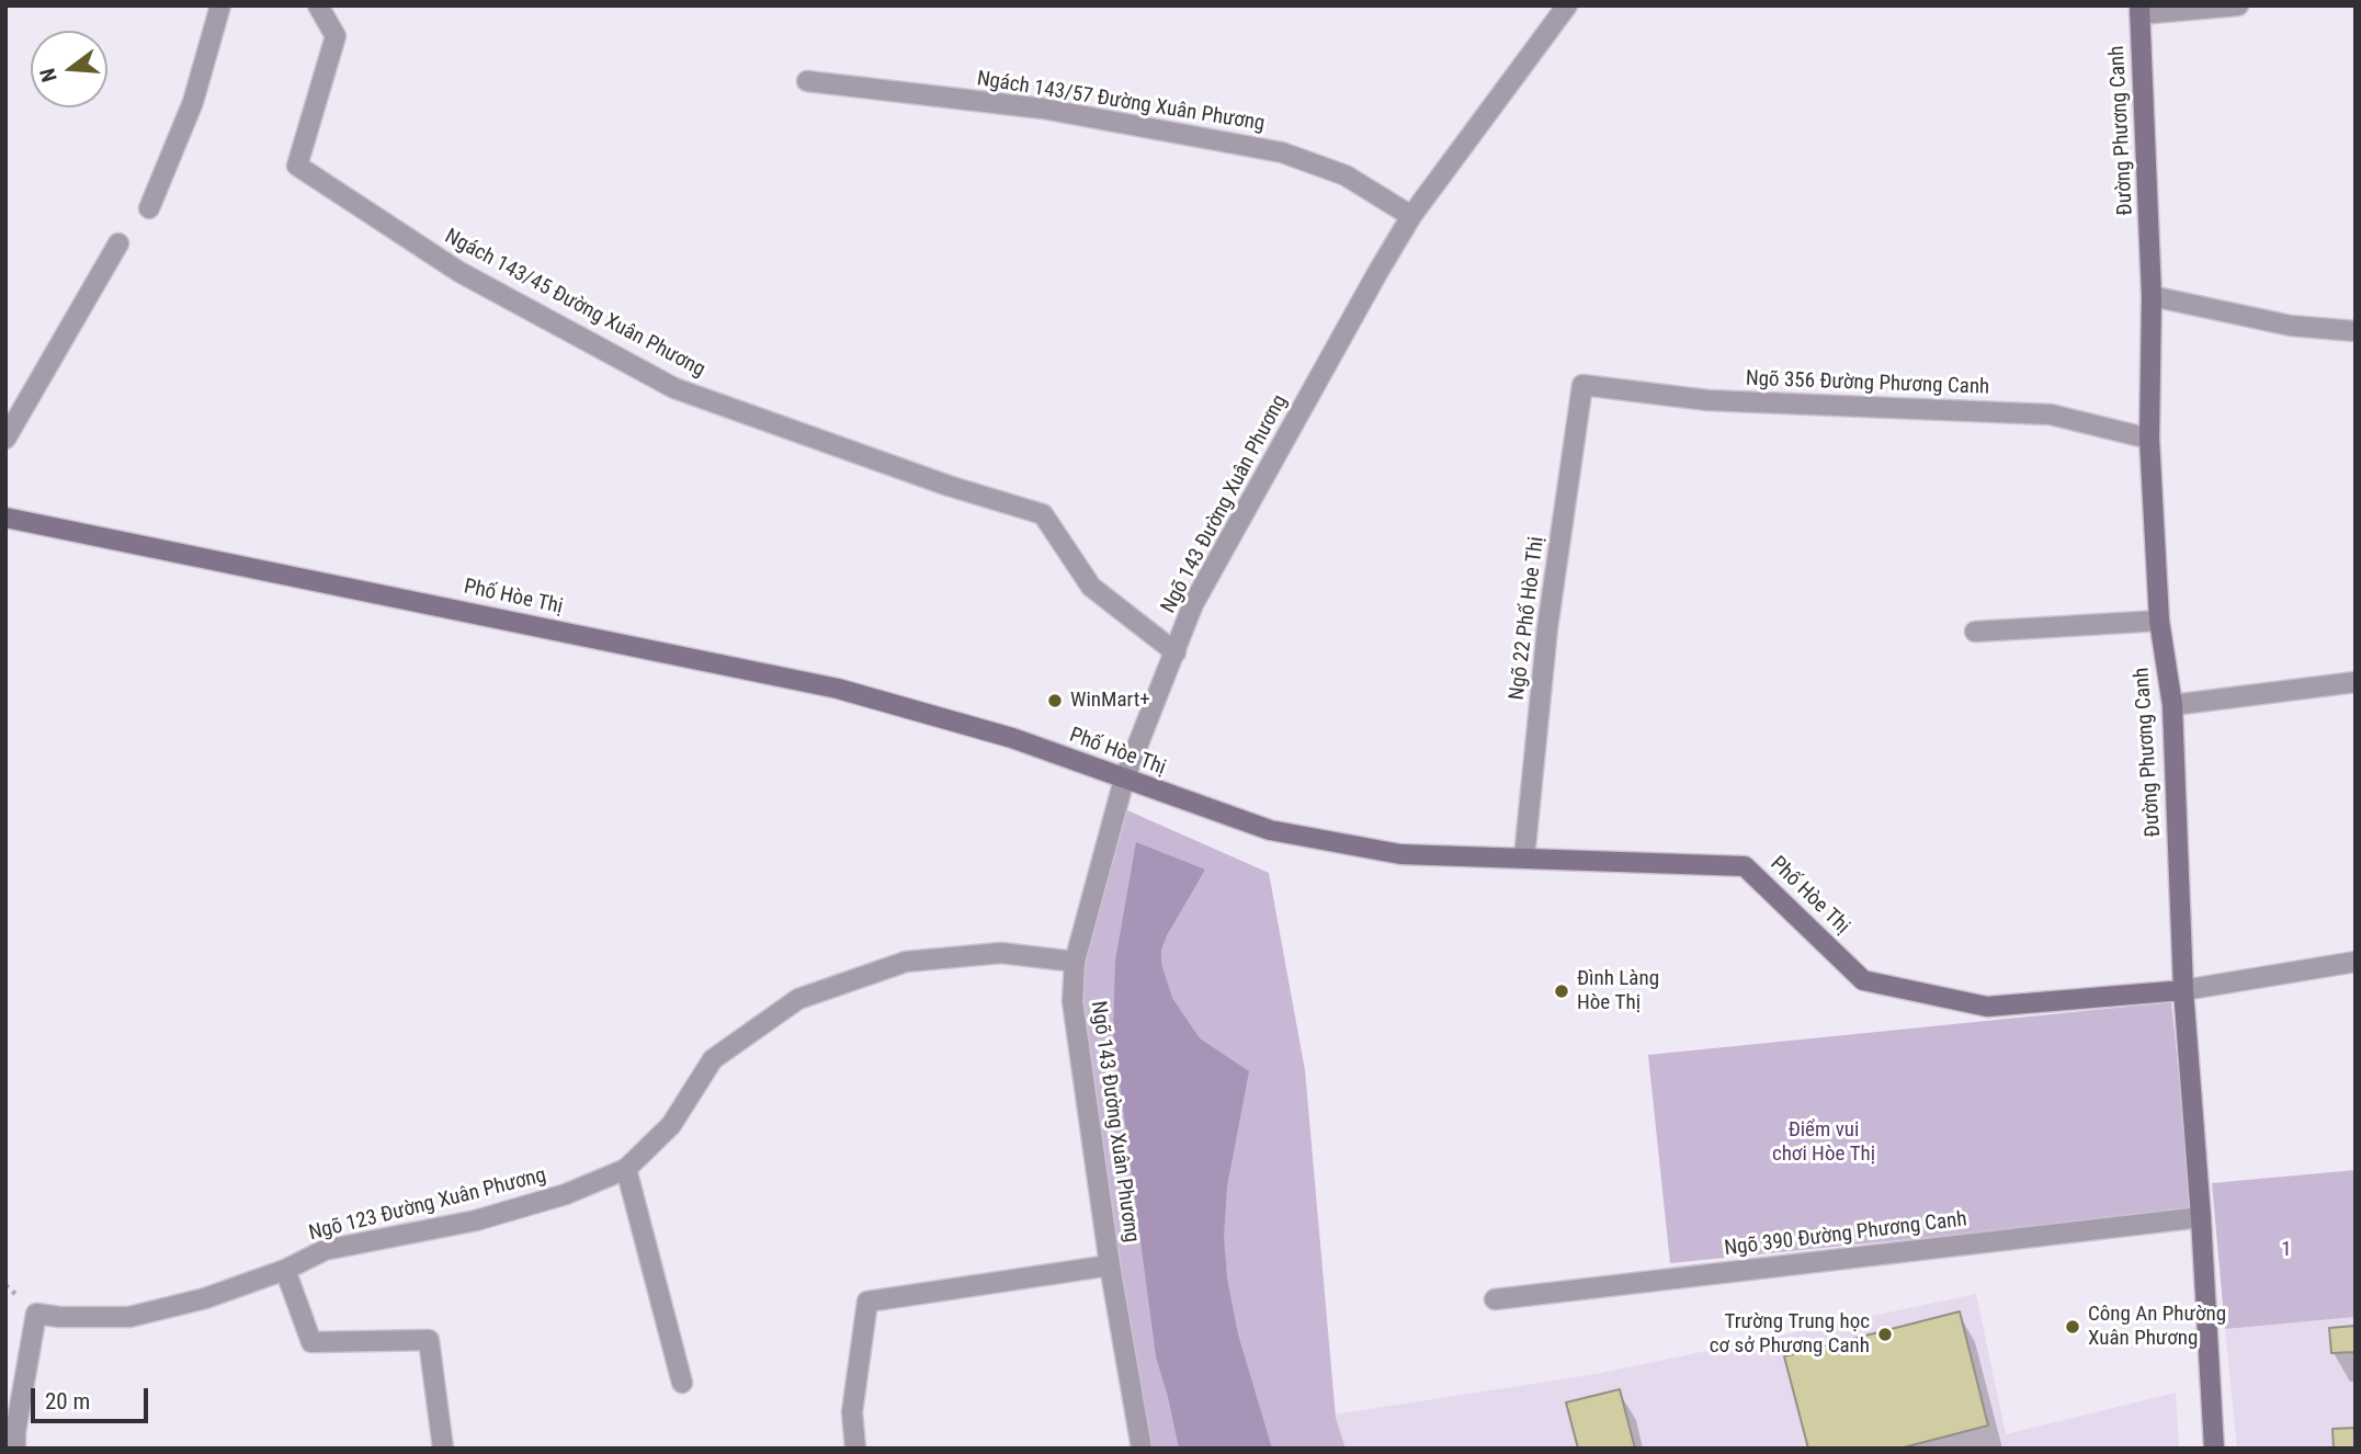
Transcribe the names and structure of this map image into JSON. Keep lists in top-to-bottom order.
{
  "streets": {
    "street": [
      "Ngách 143/57 Đường Xuân Phương",
      "Đường Phương Canh",
      "Ngách 143/45 Đường Xuân Phương",
      "Ngõ 356 Đường Phương Canh",
      "Ngõ 143 Đường Xuân Phương",
      "Phố Hòe Thị",
      "Ngõ 22 Phố Hòe Thị",
      "Ngõ 123 Đường Xuân Phương",
      "Ngõ 390 Đường Phương Canh"
    ]
  },
  "crossings": [
    ["Ngách 143/57 Đường Xuân Phương", "Ngõ 143 Đường Xuân Phương"],
    ["Đường Phương Canh", "Ngõ 356 Đường Phương Canh"],
    ["Đường Phương Canh", "Phố Hòe Thị"],
    ["Đường Phương Canh", "Ngõ 390 Đường Phương Canh"],
    ["Ngách 143/45 Đường Xuân Phương", "Ngõ 143 Đường Xuân Phương"],
    ["Ngõ 356 Đường Phương Canh", "Ngõ 22 Phố Hòe Thị"],
    ["Ngõ 143 Đường Xuân Phương", "Phố Hòe Thị"],
    ["Ngõ 143 Đường Xuân Phương", "Ngõ 123 Đường Xuân Phương"],
    ["Phố Hòe Thị", "Ngõ 22 Phố Hòe Thị"]
  ],
  "parks": ["Điểm vui chơi Hòe Thị", "1"],
  "places": [
    "WinMart+",
    "Đình Làng Hòe Thị",
    "Công An Phường Xuân Phương",
    "Trường Trung học cơ sở Phương Canh"
  ],
  "scale_bar": "20 m",
  "north": "left"
}
